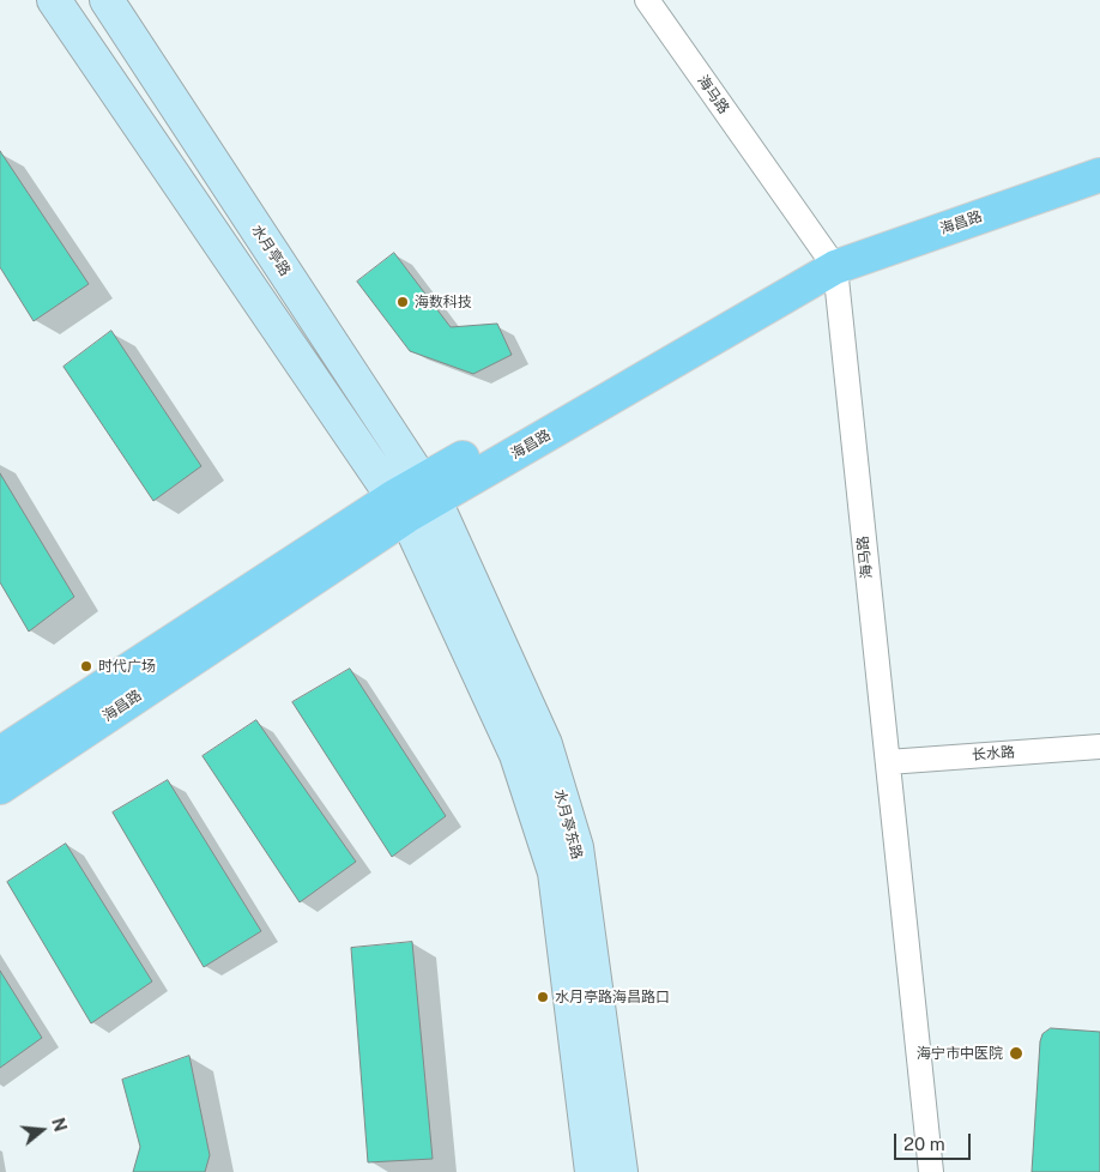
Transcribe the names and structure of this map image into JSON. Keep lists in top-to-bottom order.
{
  "streets": {
    "main road": ["海昌路", "水月亭路", "水月亭东路"],
    "street": ["海马路", "长水路"]
  },
  "crossings": [
    ["海马路", "海昌路"],
    ["海马路", "长水路"],
    ["海昌路", "水月亭路"],
    ["海昌路", "水月亭东路"],
    ["水月亭路", "水月亭东路"]
  ],
  "places": [
    "海数科技",
    "时代广场",
    "水月亭路海昌路口",
    "海宁市中医院"
  ],
  "scale_bar": "20 m",
  "north": "right"
}
